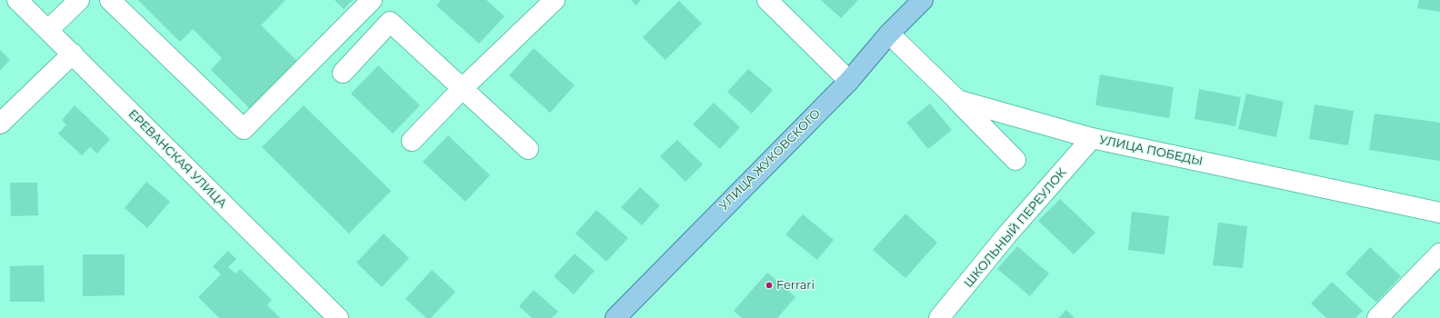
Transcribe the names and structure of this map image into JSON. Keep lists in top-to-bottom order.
{
  "streets": {
    "main road": ["УЛИЦА ЖУКОВСКОГО"],
    "street": ["УЛИЦА ПОБЕДЫ", "ЕРЕВАНСКАЯ УЛИЦА", "ШКОЛЬНЫЙ ПЕРЕУЛОК"]
  },
  "crossings": [
    ["УЛИЦА ПОБЕДЫ", "УЛИЦА ЖУКОВСКОГО"],
    ["УЛИЦА ПОБЕДЫ", "ШКОЛЬНЫЙ ПЕРЕУЛОК"]
  ],
  "places": ["Ferrari"]
}
